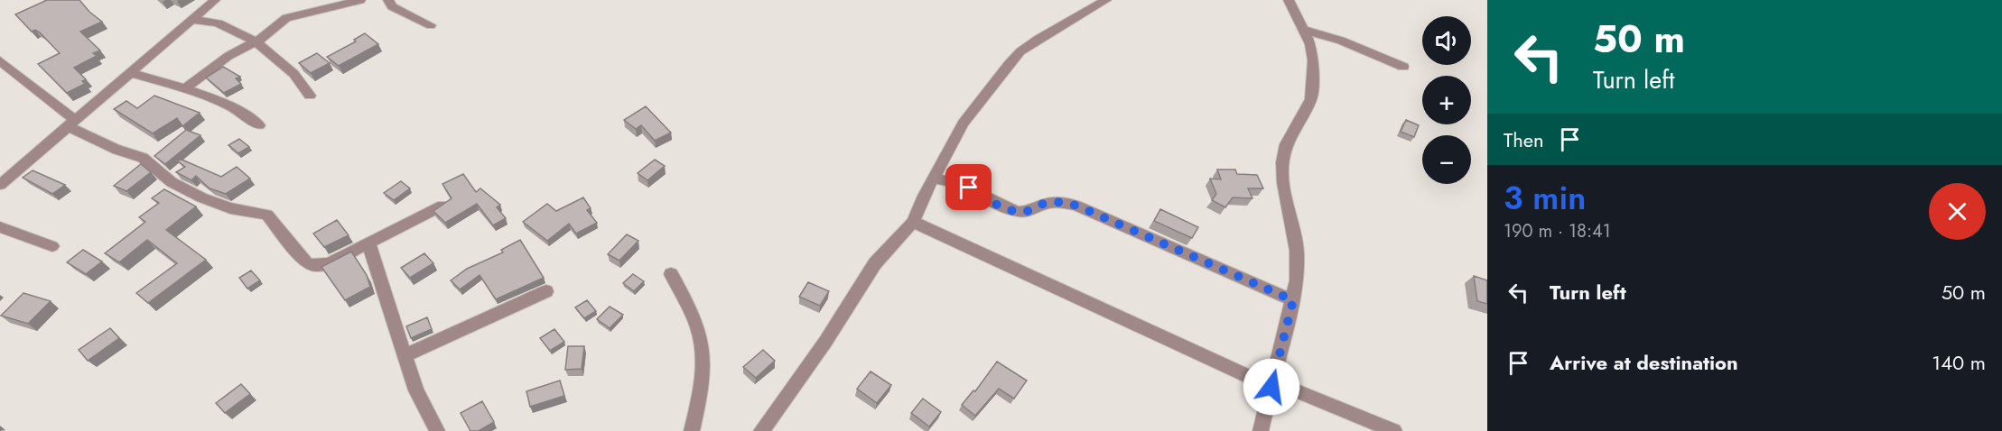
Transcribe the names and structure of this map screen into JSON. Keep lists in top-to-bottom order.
{
  "page": {
    "turn": ["50 m", "Turn left"],
    "map_buttons": ["+", "−"],
    "then": "Then",
    "heading": ["3 min", "190 m · 18:41"],
    "list": [
      {
        "name": "Turn left",
        "value": "50 m"
      },
      {
        "name": "Arrive at destination",
        "value": "140 m"
      }
    ]
  }
}
